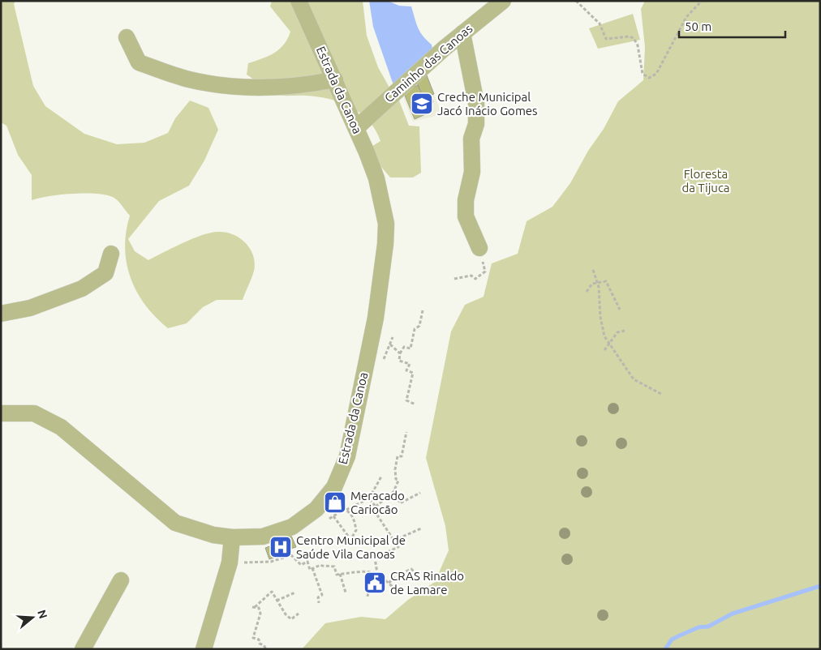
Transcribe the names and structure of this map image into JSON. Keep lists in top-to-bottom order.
{
  "streets": {
    "street": ["Caminho das Canoas", "Estrada da Canoa"]
  },
  "crossings": [
    ["Caminho das Canoas", "Estrada da Canoa"]
  ],
  "parks": ["Floresta da Tijuca"],
  "places": {
    "school or university": ["Creche Municipal Jacó Inácio Gomes"],
    "shop": ["Meracado Cariocão"],
    "hospital": ["Centro Municipal de Saúde Vila Canoas"],
    "public building": ["CRAS Rinaldo de Lamare"]
  },
  "scale_bar": "50 m",
  "north": "right"
}
